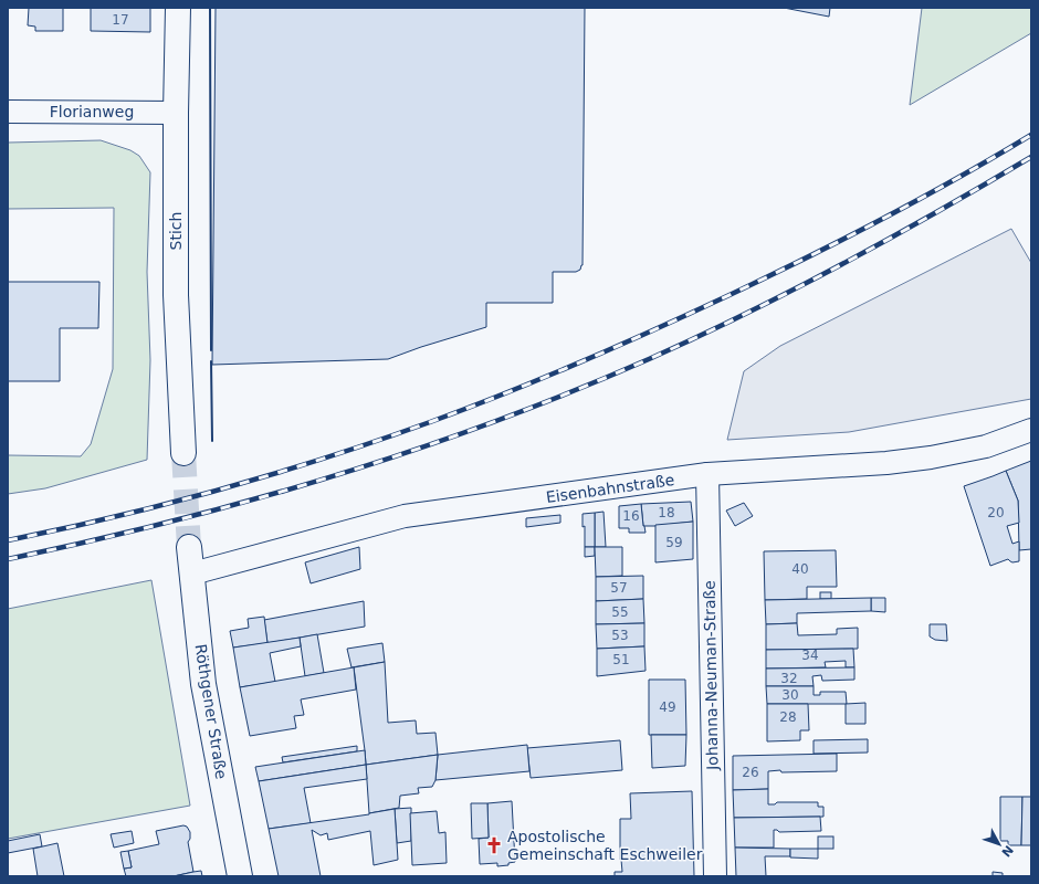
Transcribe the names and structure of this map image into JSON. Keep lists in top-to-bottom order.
{
  "streets": {
    "main road": ["Stich", "Röthgener Straße"],
    "street": ["Florianweg", "Eisenbahnstraße", "Johanna-Neuman-Straße"]
  },
  "crossings": [
    ["Florianweg", "Stich"],
    ["Eisenbahnstraße", "Johanna-Neuman-Straße"],
    ["Eisenbahnstraße", "Röthgener Straße"]
  ],
  "places": {
    "church": ["Apostolische Gemeinschaft Eschweiler"]
  },
  "house_numbers": [
    "17",
    "18",
    "20",
    "16",
    "59",
    "40",
    "57",
    "55",
    "53",
    "34",
    "51",
    "32",
    "30",
    "49",
    "28",
    "26"
  ],
  "north": "bottom right"
}
